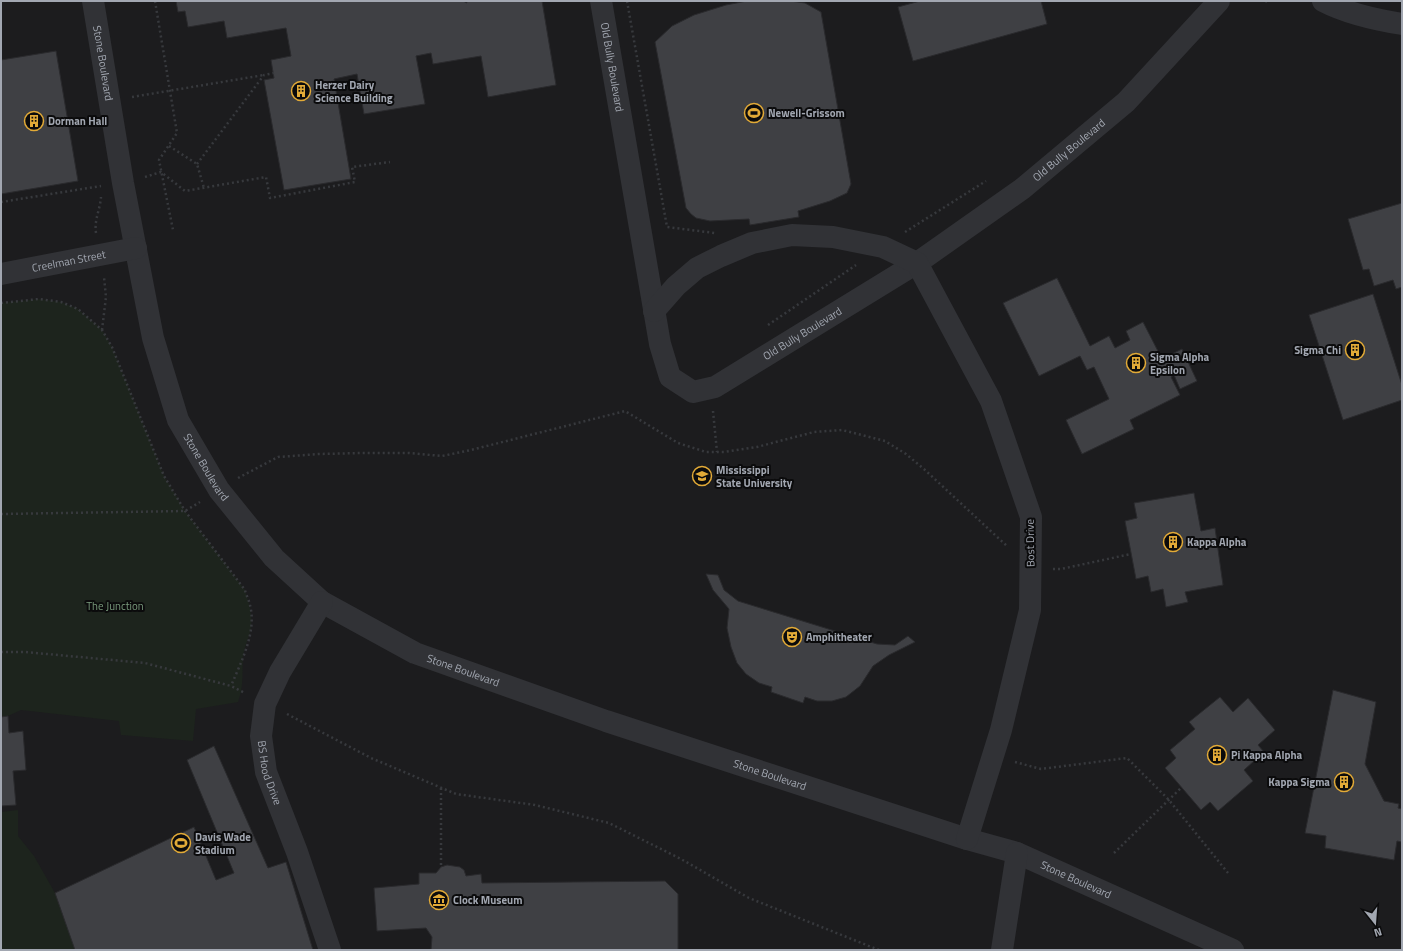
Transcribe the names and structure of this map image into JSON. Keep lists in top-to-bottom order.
{
  "streets": {
    "street": [
      "Stone Boulevard",
      "Old Bully Boulevard",
      "Creelman Street",
      "Bost Drive",
      "BS Hood Drive"
    ]
  },
  "crossings": [
    ["Stone Boulevard", "Creelman Street"],
    ["Stone Boulevard", "Bost Drive"],
    ["Stone Boulevard", "BS Hood Drive"],
    ["Old Bully Boulevard", "Bost Drive"]
  ],
  "parks": ["The Junction"],
  "places": {
    "building": [
      "Herzer Dairy Science Building",
      "Dorman Hall",
      "Sigma Chi",
      "Sigma Alpha Epsilon",
      "Kappa Alpha",
      "Pi Kappa Alpha",
      "Kappa Sigma"
    ],
    "sports": ["Newell-Grissom", "Davis Wade Stadium"],
    "school or university": ["Mississippi State University"],
    "theatre": ["Amphitheater"],
    "museum": ["Clock Museum"]
  },
  "north": "bottom"
}
